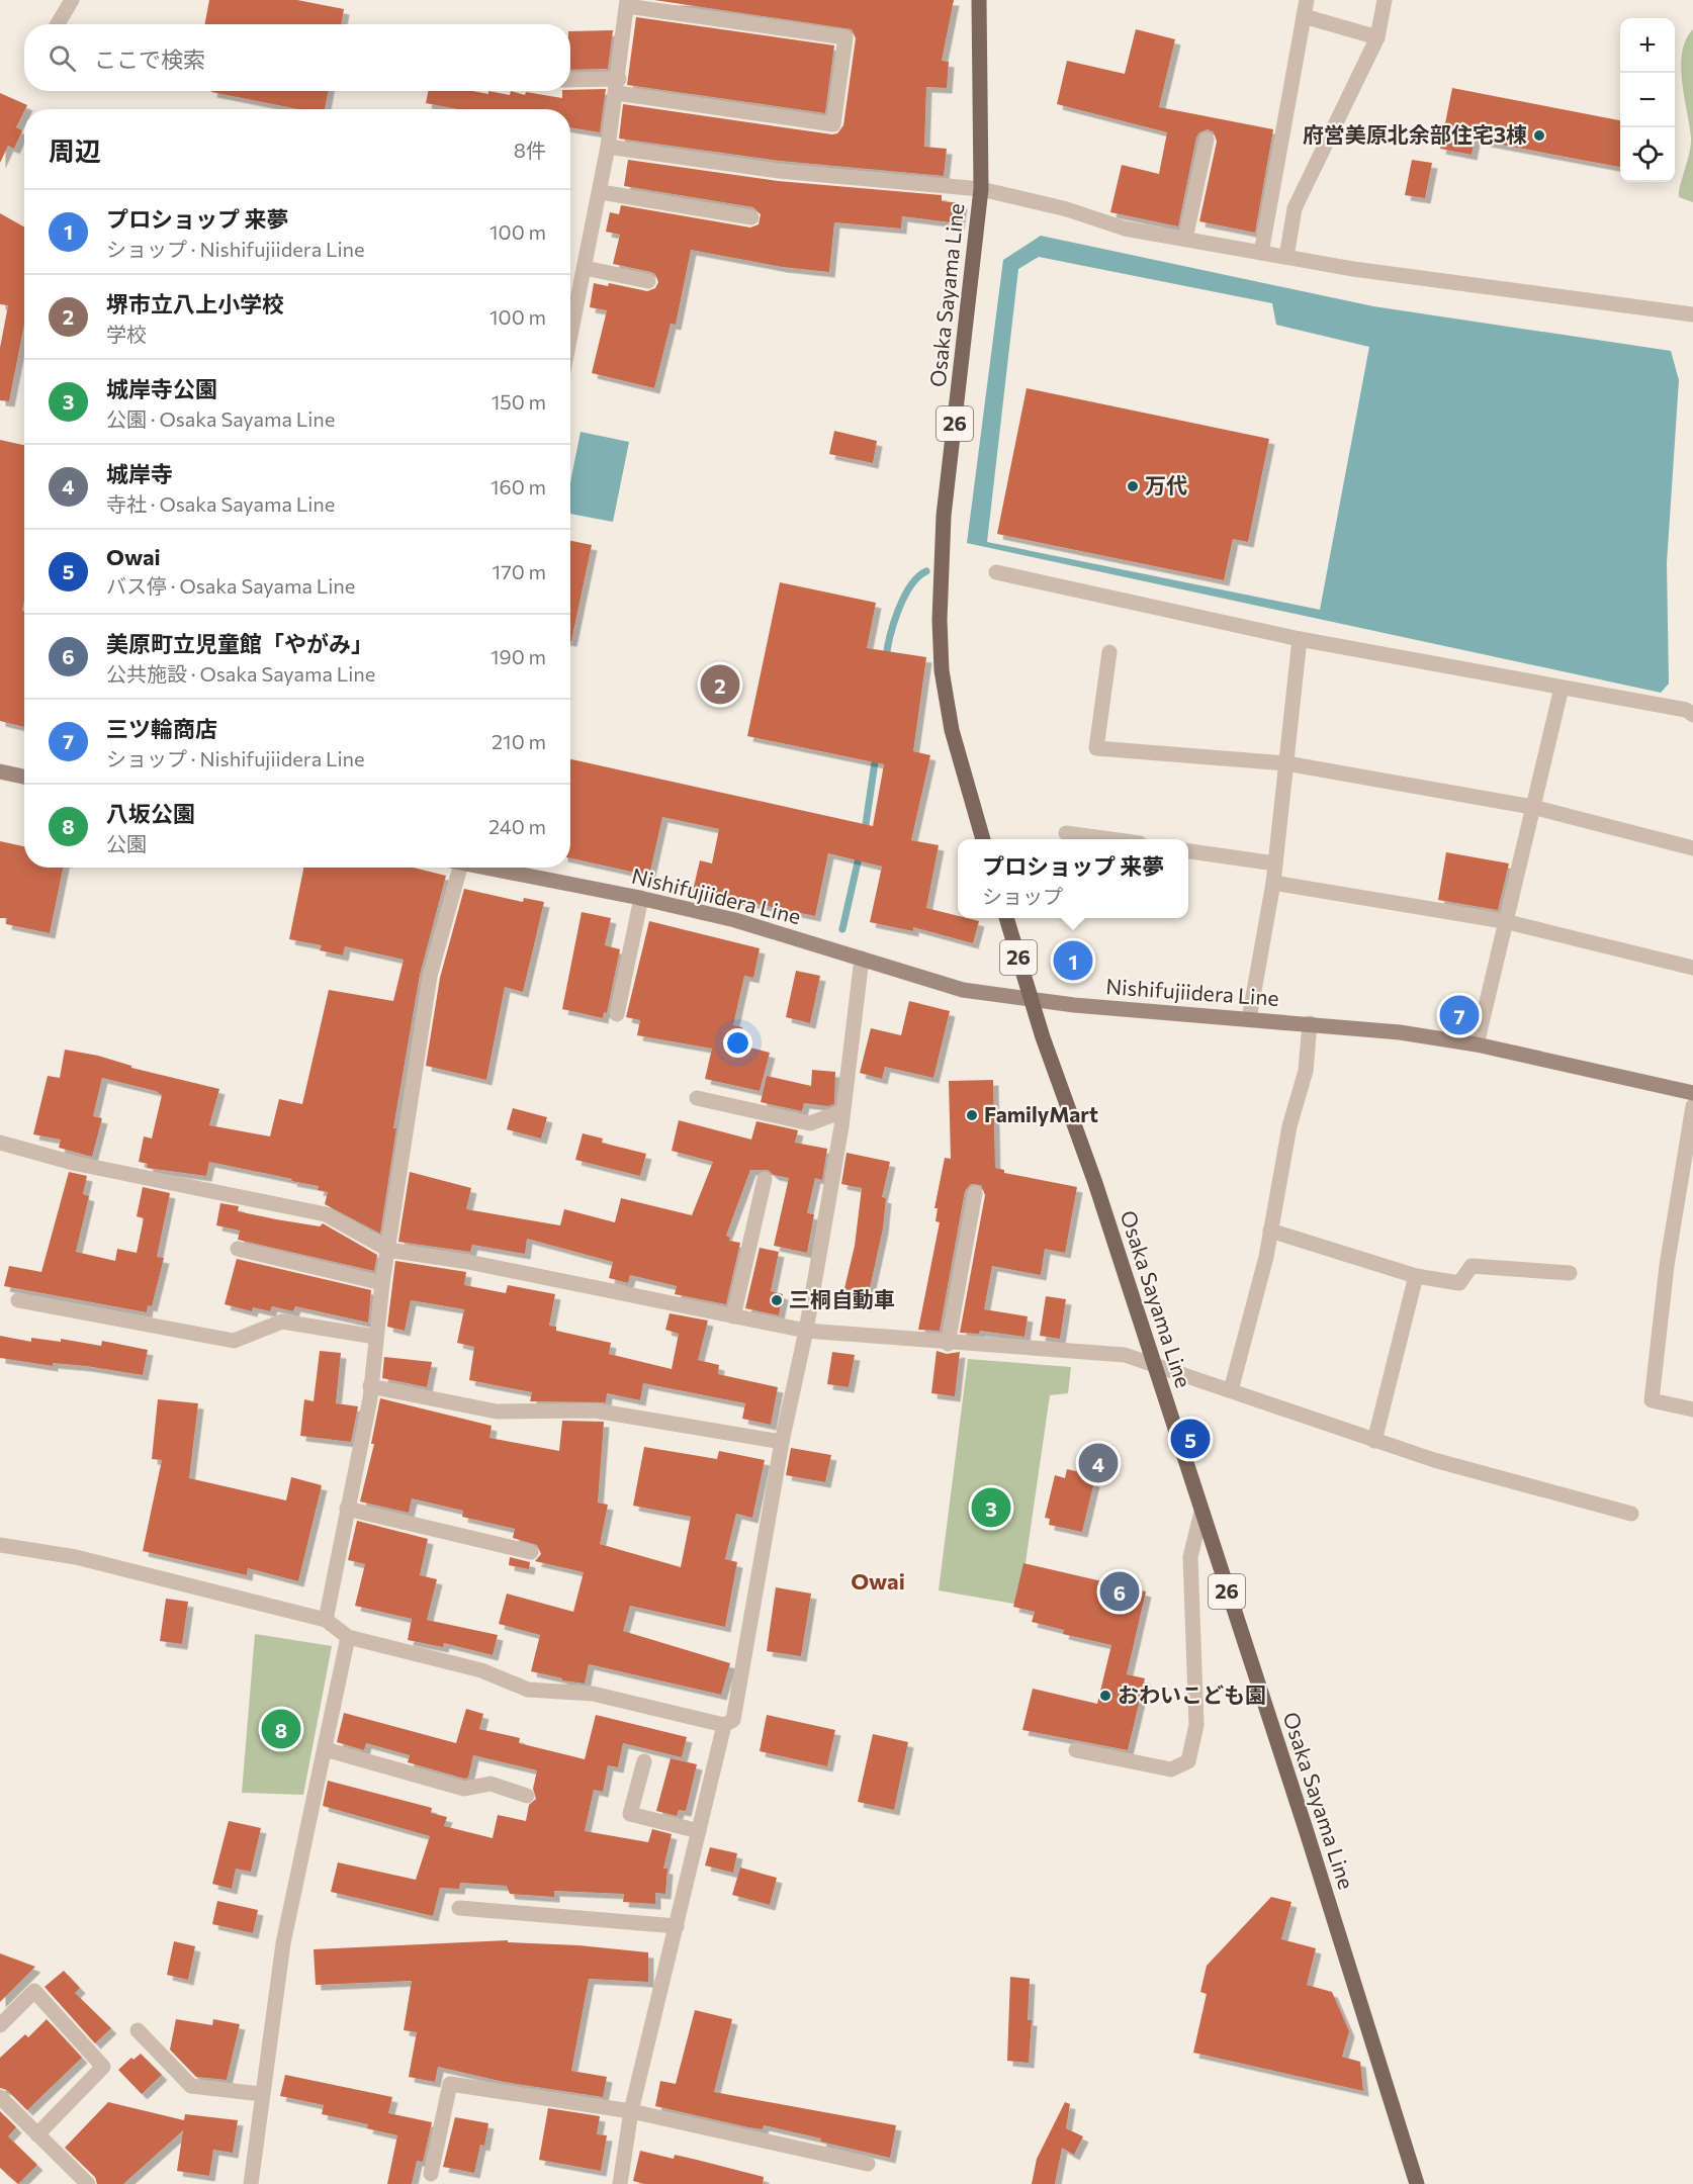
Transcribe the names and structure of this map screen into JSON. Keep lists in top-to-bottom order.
{
  "streets": {
    "main road": ["Osaka Sayama Line", "26", "Nishifujiidera Line"]
  },
  "crossings": [
    ["Osaka Sayama Line", "Nishifujiidera Line"]
  ],
  "districts": ["Owai"],
  "places": [
    "府営美原北余部住宅3棟",
    "万代",
    "FamilyMart",
    "三桐自動車",
    "おわいこども園"
  ],
  "page": {
    "map_buttons": ["+", "−"],
    "search": "ここで検索",
    "heading": ["周辺", "8件"],
    "list": [
      {
        "mark": "1",
        "name": "プロショップ 来夢",
        "note": "ショップ · Nishifujiidera Line",
        "value": "100 m"
      },
      {
        "mark": "2",
        "name": "堺市立八上小学校",
        "note": "学校",
        "value": "100 m"
      },
      {
        "mark": "3",
        "name": "城岸寺公園",
        "note": "公園 · Osaka Sayama Line",
        "value": "150 m"
      },
      {
        "mark": "4",
        "name": "城岸寺",
        "note": "寺社 · Osaka Sayama Line",
        "value": "160 m"
      },
      {
        "mark": "5",
        "name": "Owai",
        "note": "バス停 · Osaka Sayama Line",
        "value": "170 m"
      },
      {
        "mark": "6",
        "name": "美原町立児童館「やがみ」",
        "note": "公共施設 · Osaka Sayama Line",
        "value": "190 m"
      },
      {
        "mark": "7",
        "name": "三ツ輪商店",
        "note": "ショップ · Nishifujiidera Line",
        "value": "210 m"
      },
      {
        "mark": "8",
        "name": "八坂公園",
        "note": "公園",
        "value": "240 m"
      }
    ],
    "pins": [
      "2",
      "1",
      "7",
      "5",
      "4",
      "3",
      "6",
      "8"
    ],
    "popup": ["プロショップ 来夢", "ショップ"]
  }
}
